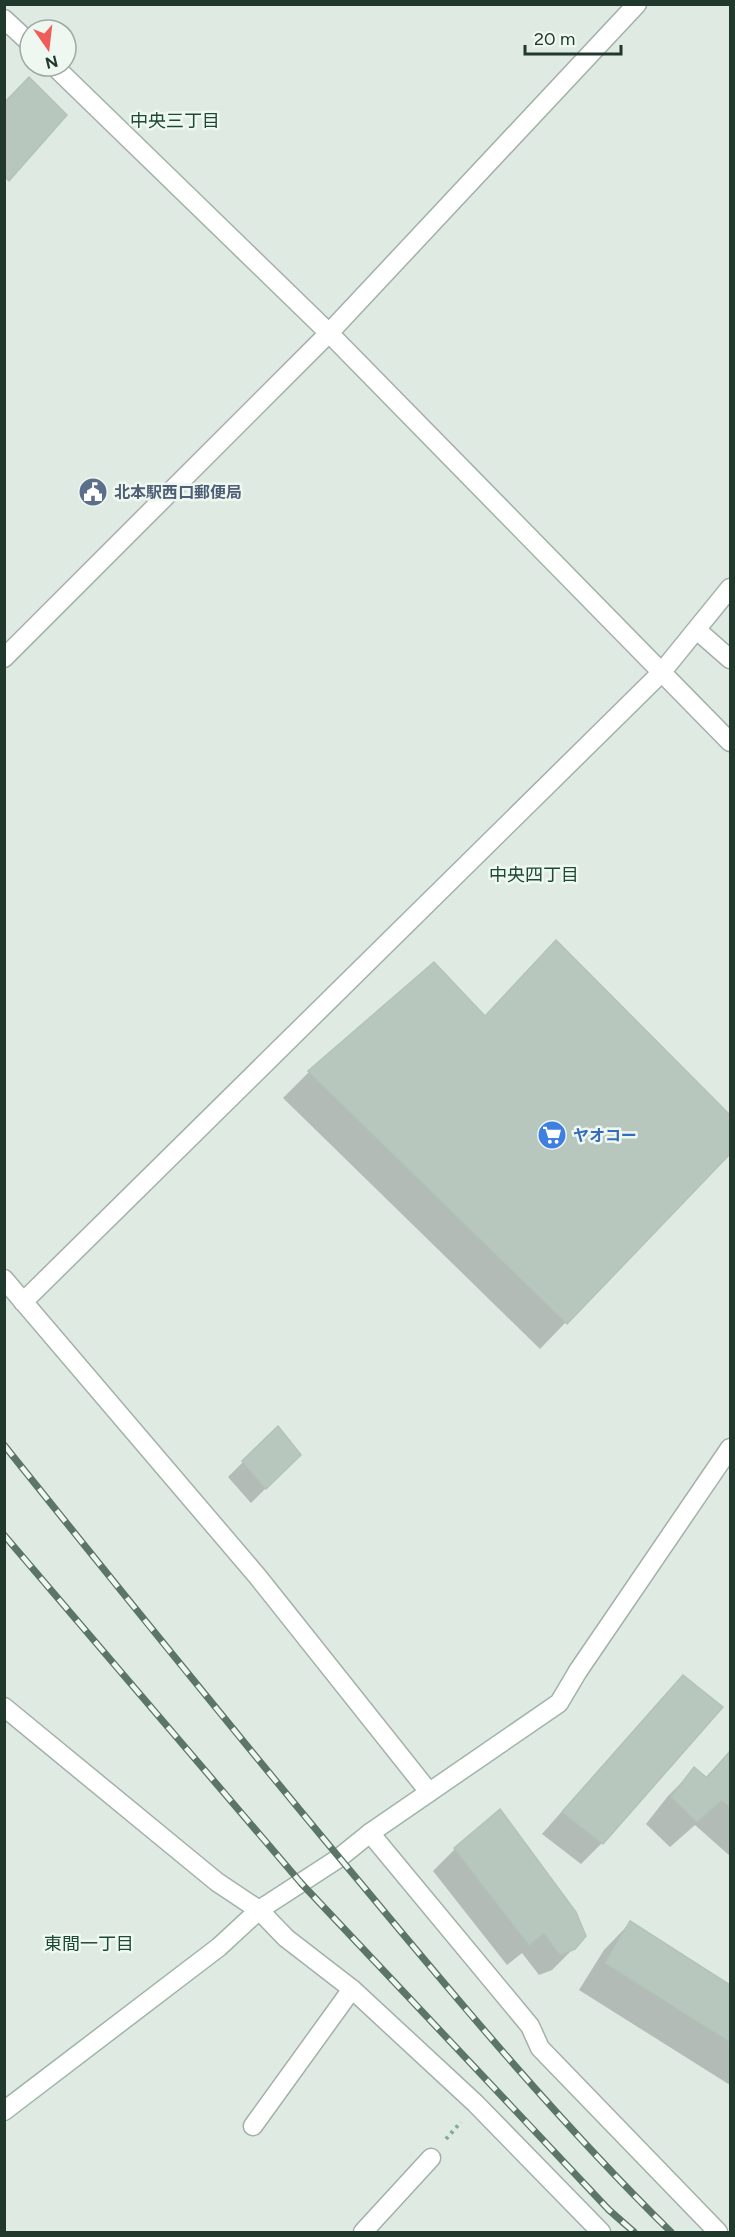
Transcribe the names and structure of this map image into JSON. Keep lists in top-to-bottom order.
{
  "districts": ["中央三丁目", "中央四丁目", "東間一丁目"],
  "places": {
    "public building": ["北本駅西口郵便局"],
    "supermarket": ["ヤオコー"]
  },
  "scale_bar": "20 m",
  "north": "bottom"
}
